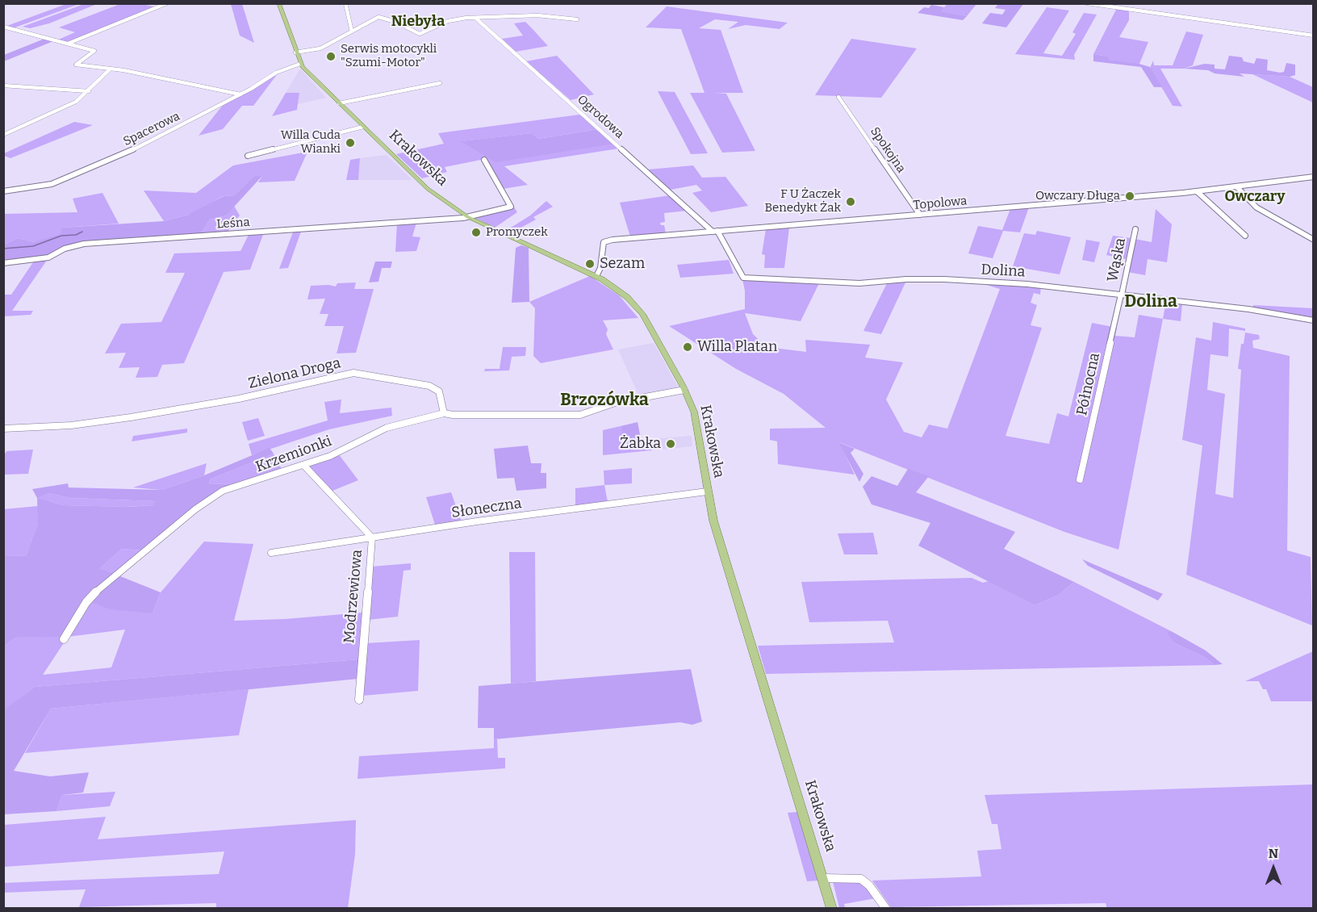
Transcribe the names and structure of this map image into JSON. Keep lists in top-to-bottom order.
{
  "streets": {
    "main road": ["Krakowska"],
    "street": [
      "Ogrodowa",
      "Spacerowa",
      "Spokojna",
      "Topolowa",
      "Leśna",
      "Wąska",
      "Dolina",
      "Zielona Droga",
      "Północna",
      "Krzemionki",
      "Słoneczna",
      "Modrzewiowa"
    ]
  },
  "crossings": [
    ["Ogrodowa", "Topolowa"],
    ["Ogrodowa", "Dolina"],
    ["Spacerowa", "Krakowska"],
    ["Spokojna", "Topolowa"],
    ["Krakowska", "Topolowa"],
    ["Krakowska", "Leśna"],
    ["Krakowska", "Słoneczna"],
    ["Topolowa", "Dolina"],
    ["Wąska", "Dolina"],
    ["Wąska", "Północna"],
    ["Dolina", "Północna"],
    ["Zielona Droga", "Krzemionki"],
    ["Krzemionki", "Modrzewiowa"],
    ["Słoneczna", "Modrzewiowa"]
  ],
  "districts": [
    "Niebyła",
    "Owczary",
    "Dolina",
    "Brzozówka"
  ],
  "places": [
    "Serwis motocykli \"Szumi-Motor\"",
    "Willa Cuda Wianki",
    "Owczary Długa",
    "F U Żaczek Benedykt Żak",
    "Promyczek",
    "Sezam",
    "Willa Platan",
    "Żabka"
  ],
  "north": "top"
}
